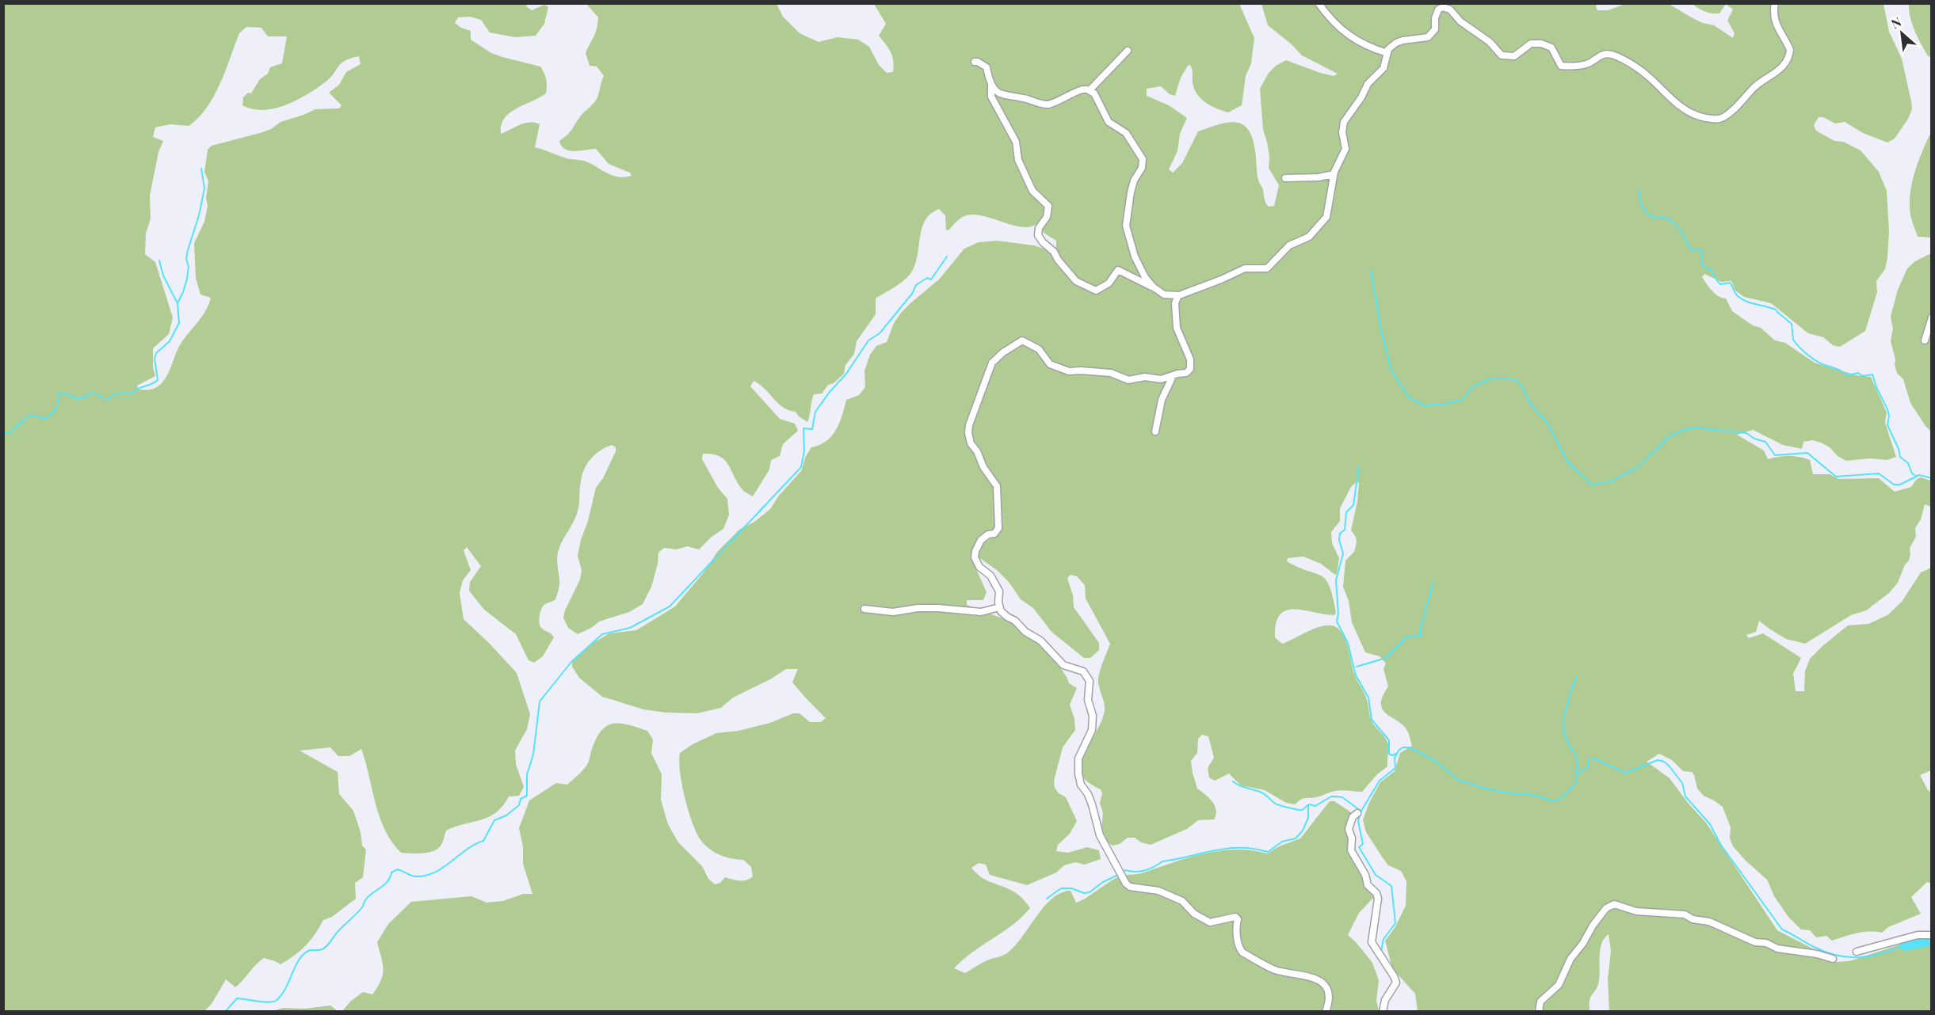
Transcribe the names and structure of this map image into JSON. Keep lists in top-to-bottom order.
{
  "north": "top left"
}
